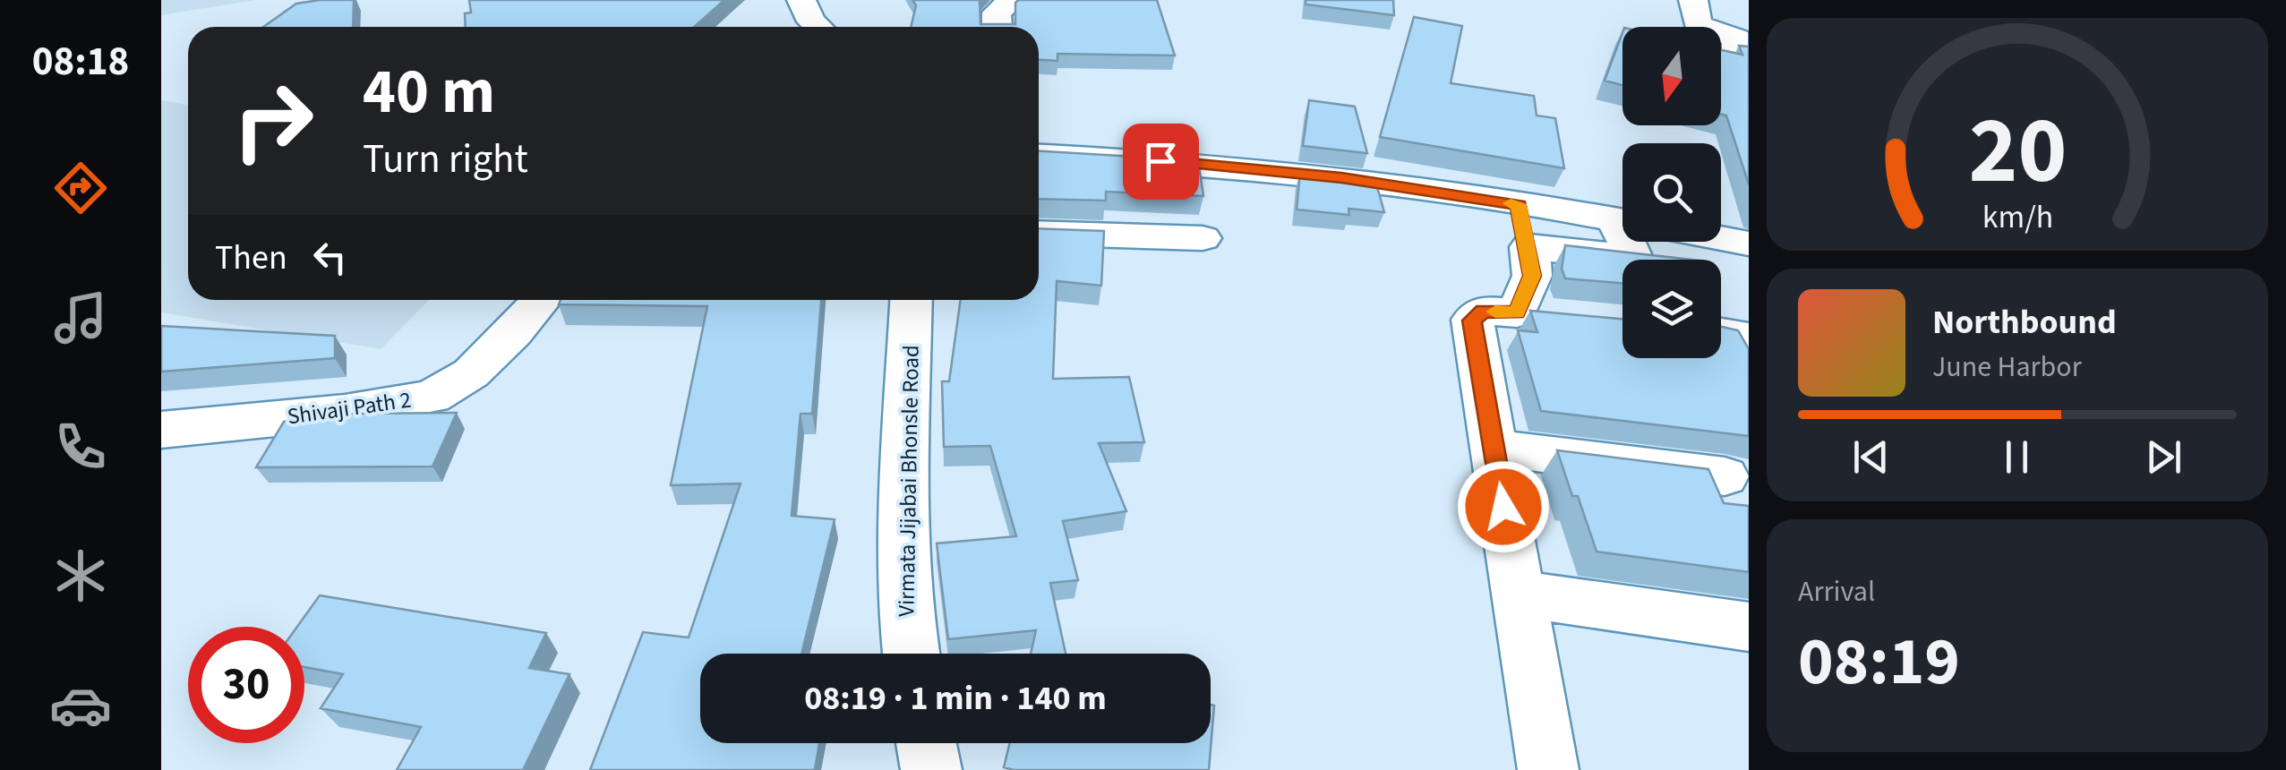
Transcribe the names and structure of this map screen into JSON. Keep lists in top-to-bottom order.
{
  "streets": {
    "street": ["Shivaji Path 2", "Virmata Jijabai Bhonsle Road"]
  },
  "north": "bottom",
  "page": {
    "tabs": "08:18",
    "turn": ["40 m", "Turn right"],
    "then": "Then",
    "song": ["Northbound", "June Harbor"],
    "tile": ["Arrival", "08:19"],
    "limit": "30",
    "trip": "08:19 · 1 min · 140 m",
    "gauge": ["20", "km/h"]
  }
}
